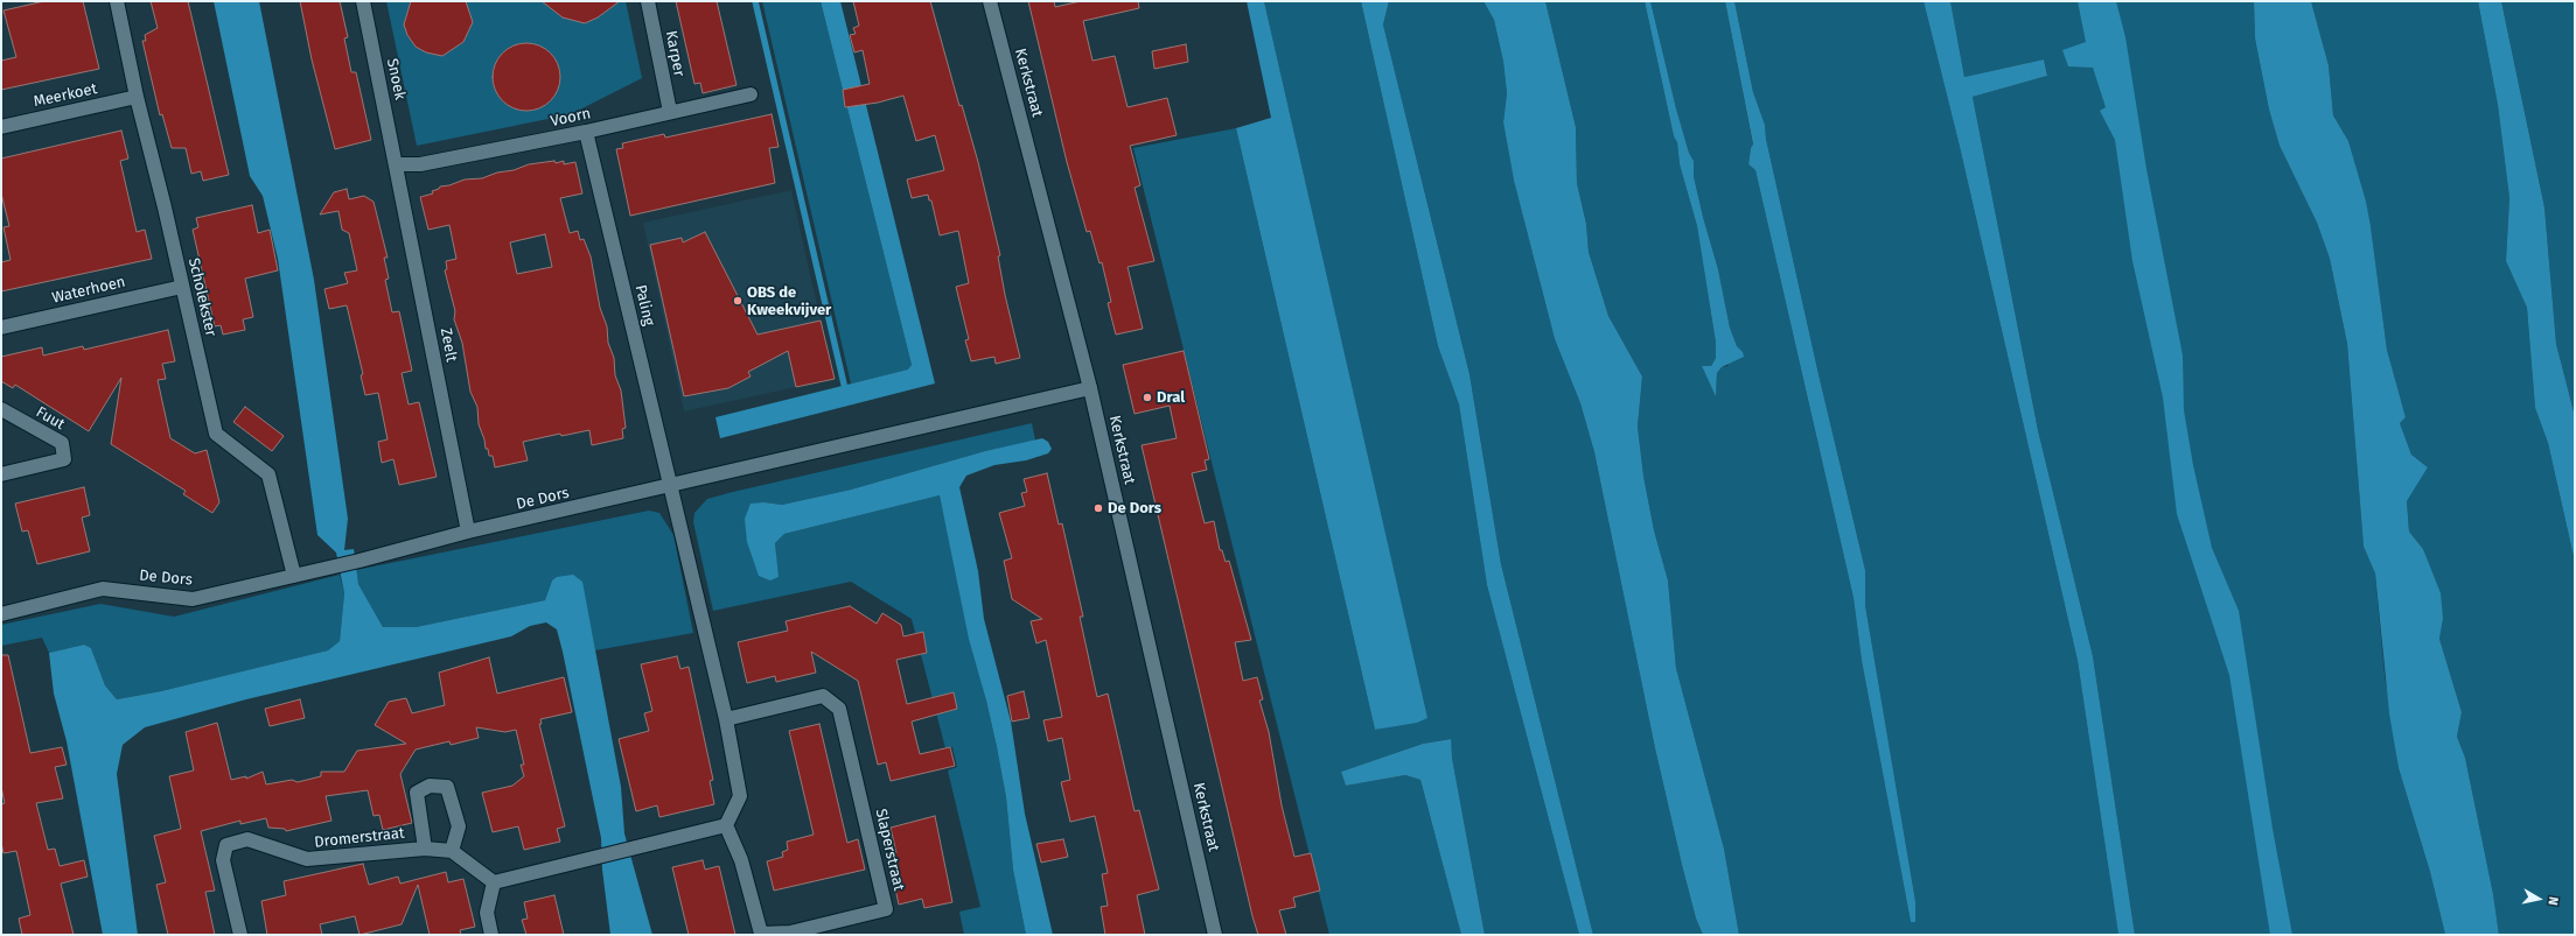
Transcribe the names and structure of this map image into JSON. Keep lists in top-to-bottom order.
{
  "streets": {
    "street": [
      "Karper",
      "Snoek",
      "Kerkstraat",
      "Meerkoet",
      "Voorn",
      "Waterhoen",
      "Scholekster",
      "Paling",
      "Zeelt",
      "Fuut",
      "De Dors",
      "Dromerstraat",
      "Slaperstraat"
    ]
  },
  "crossings": [
    ["Karper", "Voorn"],
    ["Snoek", "Voorn"],
    ["Snoek", "Zeelt"],
    ["Kerkstraat", "De Dors"],
    ["Meerkoet", "Scholekster"],
    ["Voorn", "Paling"],
    ["Voorn", "Zeelt"],
    ["Waterhoen", "Scholekster"],
    ["Scholekster", "De Dors"],
    ["Paling", "De Dors"],
    ["Zeelt", "De Dors"]
  ],
  "places": ["OBS de Kweekvijver", "Dral", "De Dors"],
  "north": "right"
}
